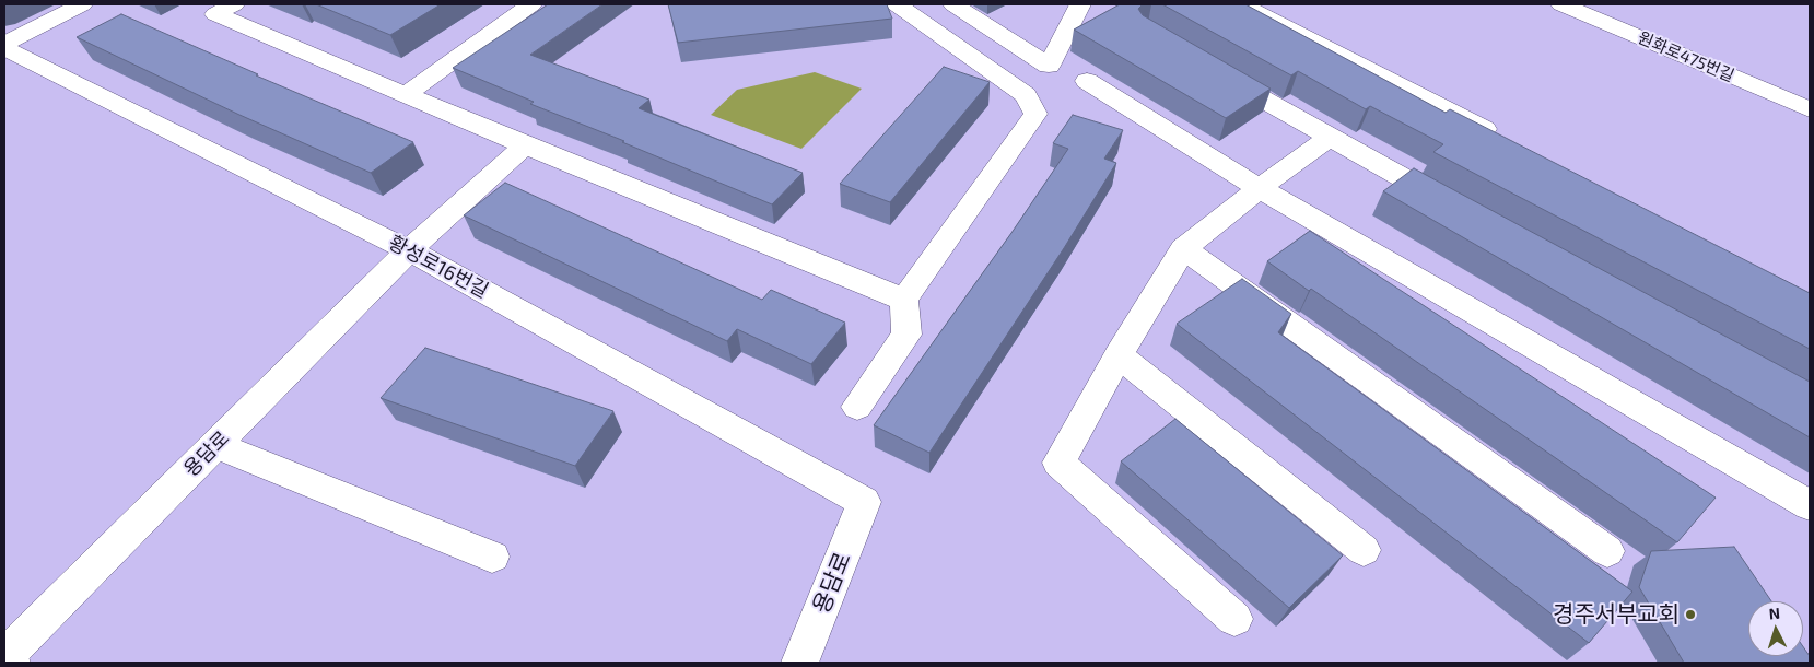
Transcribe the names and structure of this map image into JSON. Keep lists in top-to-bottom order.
{
  "streets": {
    "street": ["원화로475번길", "황성로16번길", "용담로"]
  },
  "crossings": [
    ["황성로16번길", "용담로"]
  ],
  "places": ["경주서부교회"],
  "north": "top"
}
